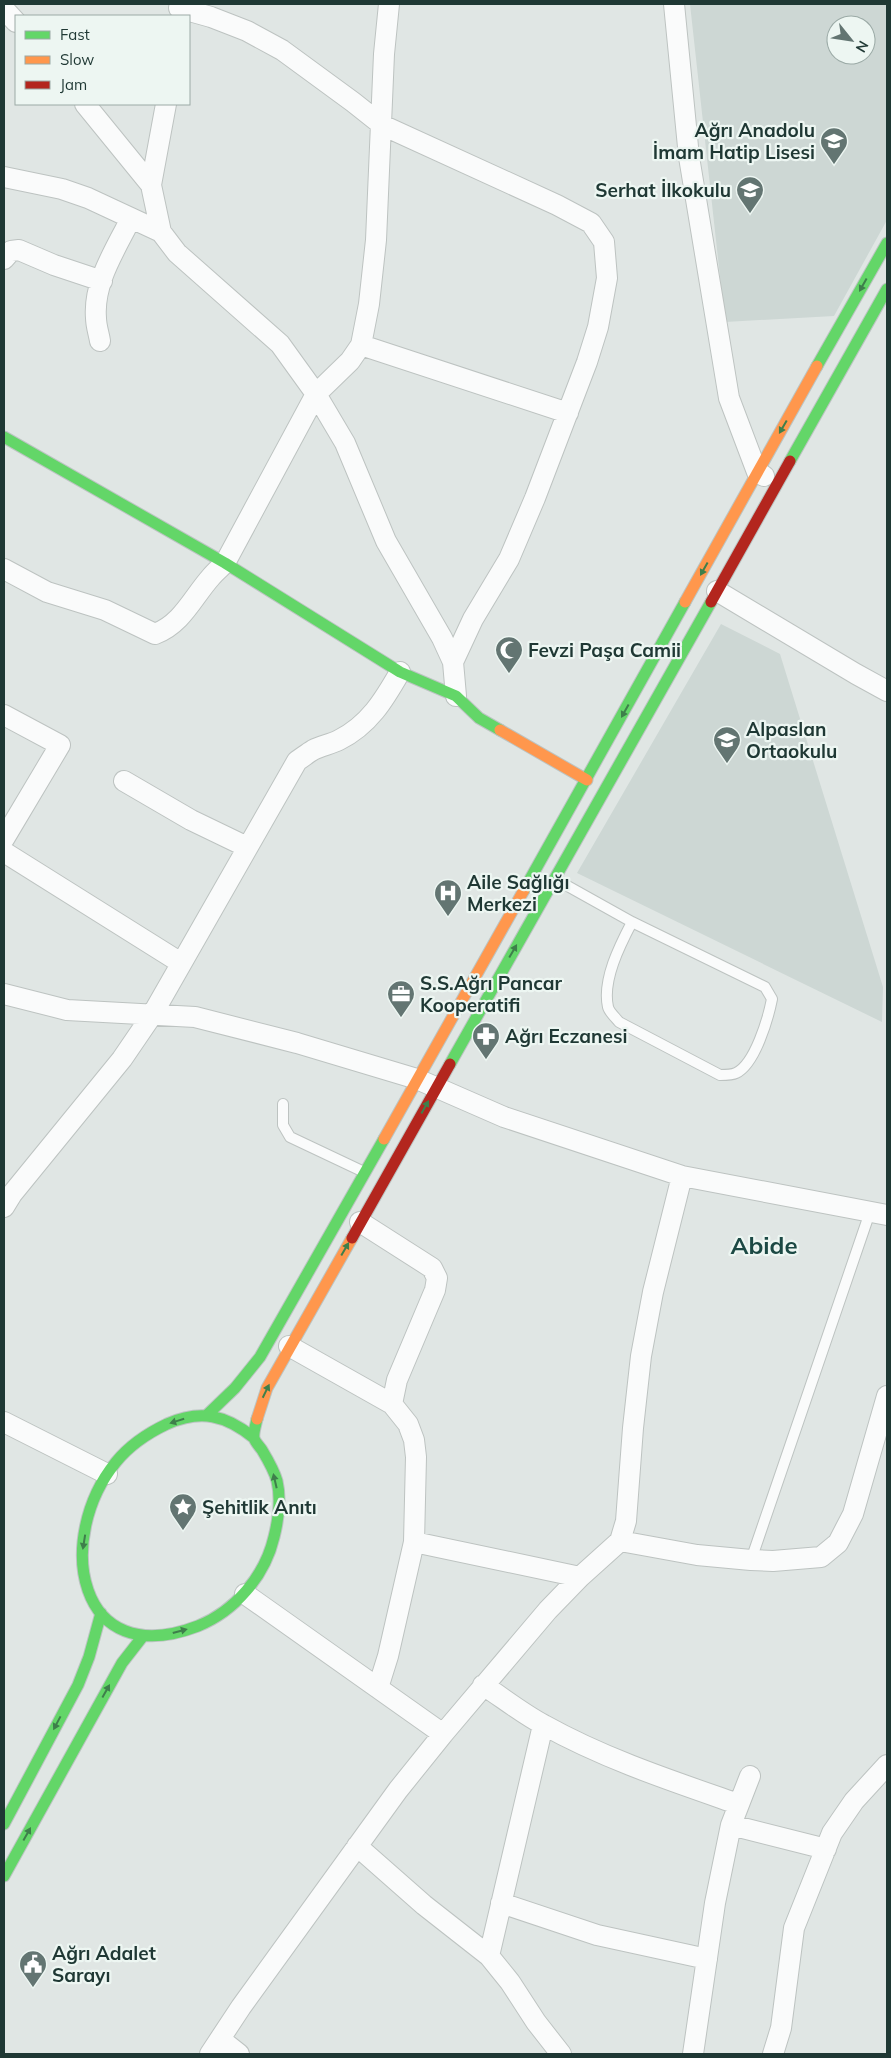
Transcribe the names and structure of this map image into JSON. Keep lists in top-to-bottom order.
{
  "districts": ["Abide"],
  "places": {
    "school or university": ["Ağrı Anadolu İmam Hatip Lisesi", "Serhat İlkokulu", "Alpaslan Ortaokulu"],
    "mosque": ["Fevzi Paşa Camii"],
    "hospital": ["Aile Sağlığı Merkezi"],
    "office": ["S.S.Ağrı Pancar Kooperatifi"],
    "pharmacy": ["Ağrı Eczanesi"],
    "place": ["Şehitlik Anıtı"],
    "public building": ["Ağrı Adalet Sarayı"]
  },
  "legend": ["Fast", "Slow", "Jam"],
  "north": "bottom right"
}
